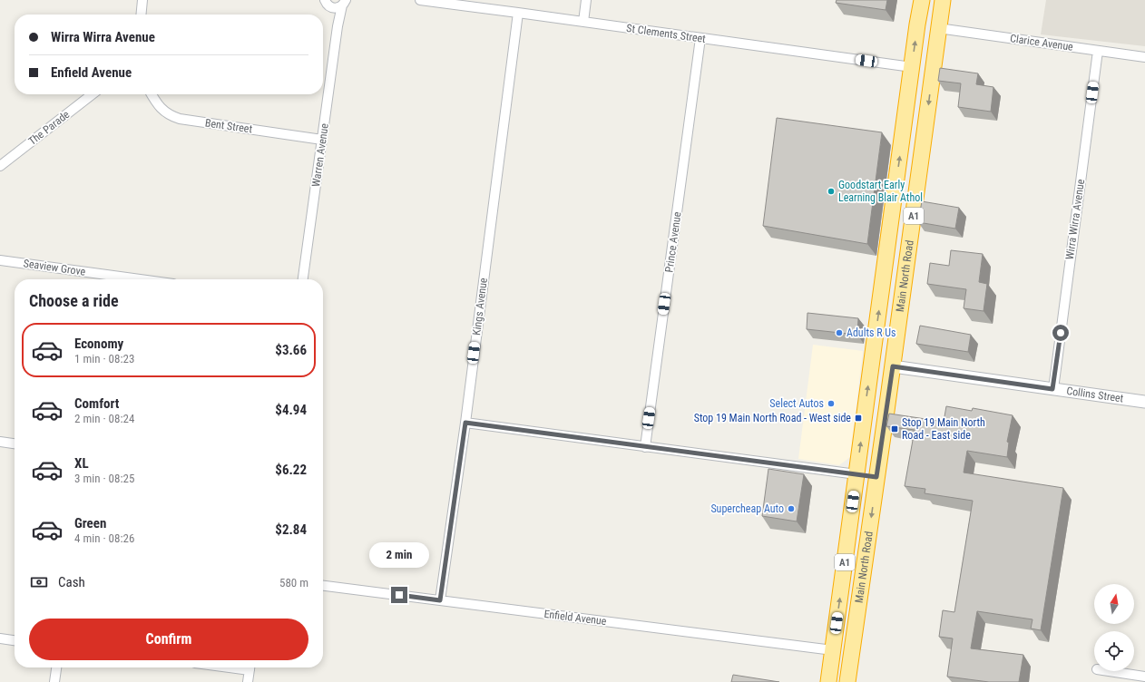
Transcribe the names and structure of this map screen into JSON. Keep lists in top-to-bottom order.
{
  "streets": {
    "highway": ["A1", "Main North Road", "Collins Street"],
    "street": [
      "St Clements Street",
      "Clarice Avenue",
      "Bent Street",
      "The Parade",
      "Warren Avenue",
      "Wirra Wirra Avenue",
      "Prince Avenue",
      "Seaview Grove",
      "Kings Avenue",
      "Enfield Avenue"
    ]
  },
  "crossings": [
    ["St Clements Street", "Prince Avenue"],
    ["St Clements Street", "Main North Road"],
    ["St Clements Street", "Kings Avenue"],
    ["Clarice Avenue", "Wirra Wirra Avenue"],
    ["Clarice Avenue", "Main North Road"],
    ["Bent Street", "Warren Avenue"],
    ["Wirra Wirra Avenue", "Collins Street"],
    ["Main North Road", "Collins Street"],
    ["Main North Road", "Enfield Avenue"],
    ["Kings Avenue", "Enfield Avenue"]
  ],
  "places": {
    "other": [
      "Goodstart Early Learning Blair Athol",
      "Adults R Us",
      "Select Autos",
      "Supercheap Auto"
    ],
    "transit": ["Stop 19 Main North Road - West side", "Stop 19 Main North Road - East side"]
  },
  "north": "top",
  "page": {
    "banner": ["Wirra Wirra Avenue", "Enfield Avenue"],
    "heading": "Choose a ride",
    "list": [
      {
        "name": "Economy",
        "note": "1 min · 08:23",
        "value": "$3.66"
      },
      {
        "name": "Comfort",
        "note": "2 min · 08:24",
        "value": "$4.94"
      },
      {
        "name": "XL",
        "note": "3 min · 08:25",
        "value": "$6.22"
      },
      {
        "name": "Green",
        "note": "4 min · 08:26",
        "value": "$2.84"
      }
    ],
    "bubble": "2 min",
    "pay": ["Cash", "580 m"],
    "buttons": "Confirm"
  }
}
